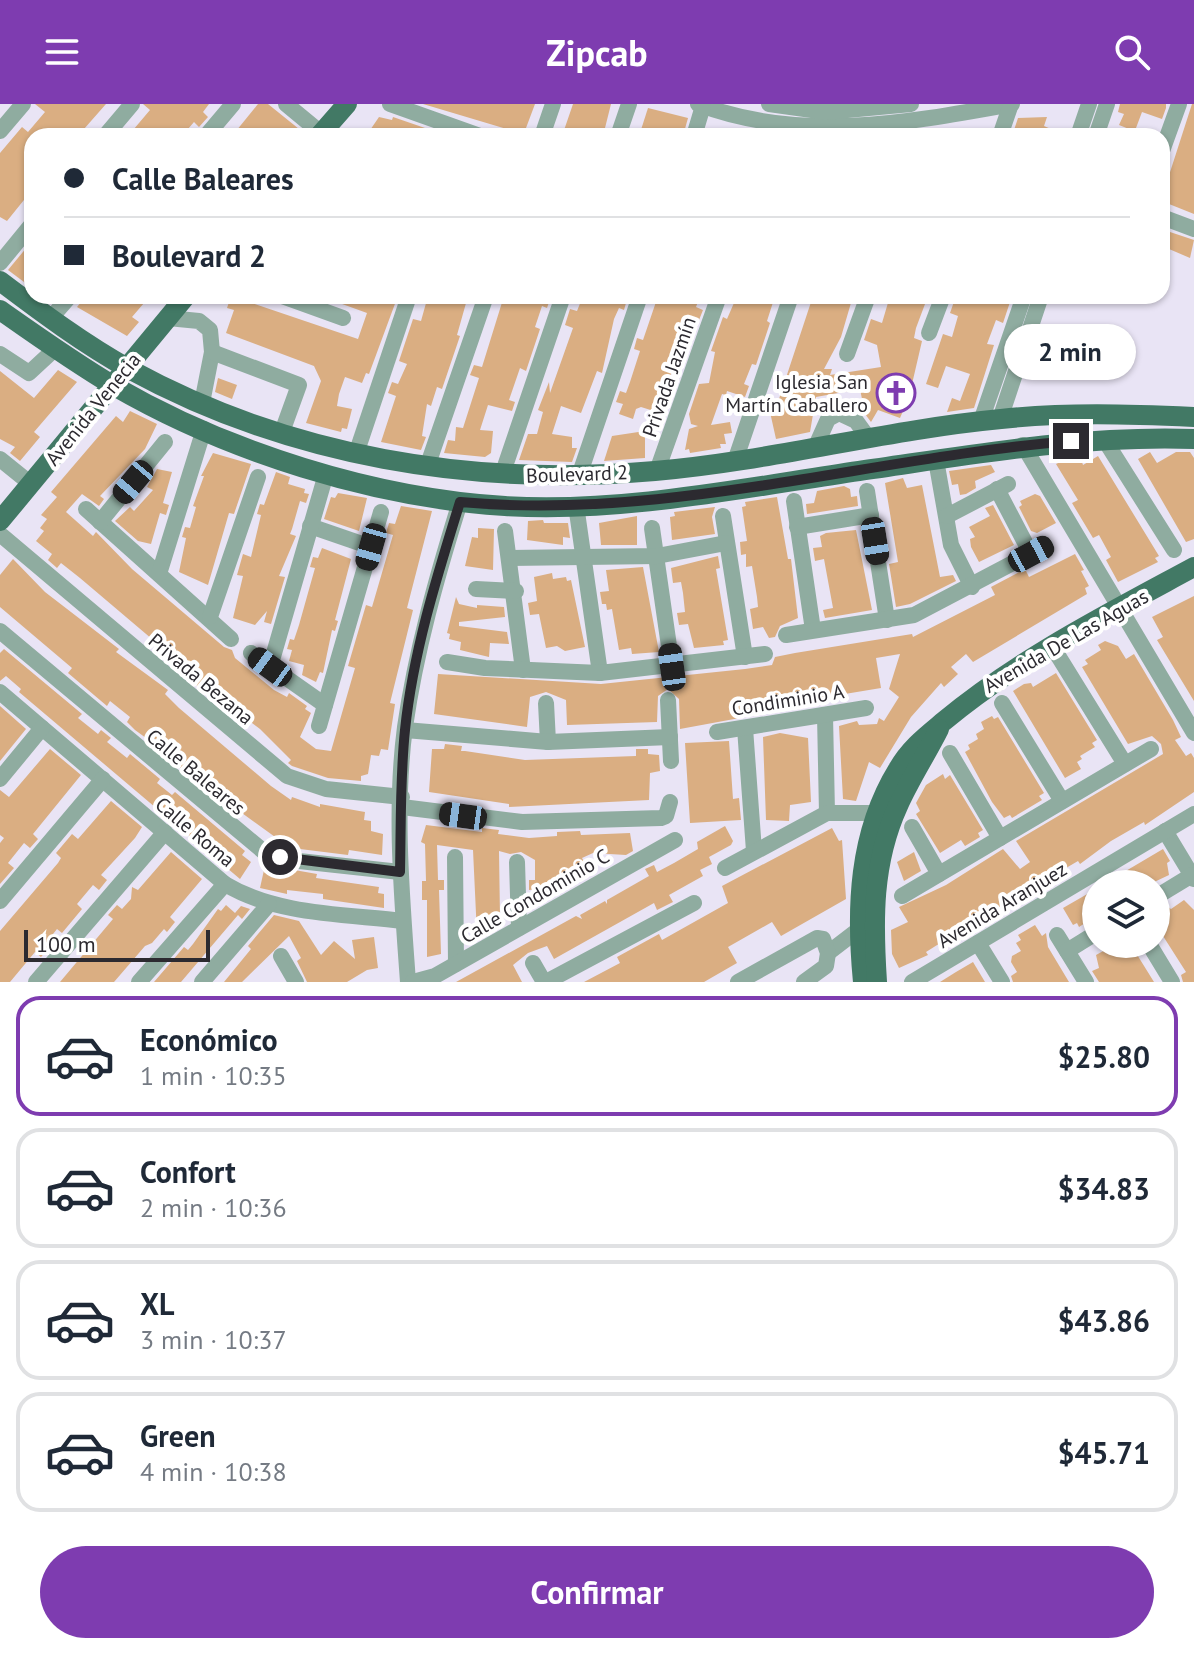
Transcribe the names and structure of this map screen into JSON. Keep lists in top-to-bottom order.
{
  "streets": {
    "main road": ["Avenida Venecia", "Boulevard 2", "Avenida De Las Aguas"],
    "street": [
      "Privada Jazmín",
      "Privada Bezana",
      "Condiminio A",
      "Calle Baleares",
      "Calle Roma",
      "Calle Condominio C",
      "Avenida Aranjuez"
    ]
  },
  "crossings": [
    ["Privada Jazmín", "Boulevard 2"],
    ["Avenida Venecia", "Boulevard 2"]
  ],
  "places": {
    "church": ["Iglesia San Martín Caballero"]
  },
  "scale_bar": "100 m",
  "page": {
    "header": "Zipcab",
    "banner": ["Calle Baleares", "Boulevard 2"],
    "bubble": "2 min",
    "scale": "100 m",
    "list": [
      {
        "name": "Económico",
        "note": "1 min · 10:35",
        "value": "$25.80"
      },
      {
        "name": "Confort",
        "note": "2 min · 10:36",
        "value": "$34.83"
      },
      {
        "name": "XL",
        "note": "3 min · 10:37",
        "value": "$43.86"
      },
      {
        "name": "Green",
        "note": "4 min · 10:38",
        "value": "$45.71"
      }
    ],
    "buttons": "Confirmar"
  }
}
